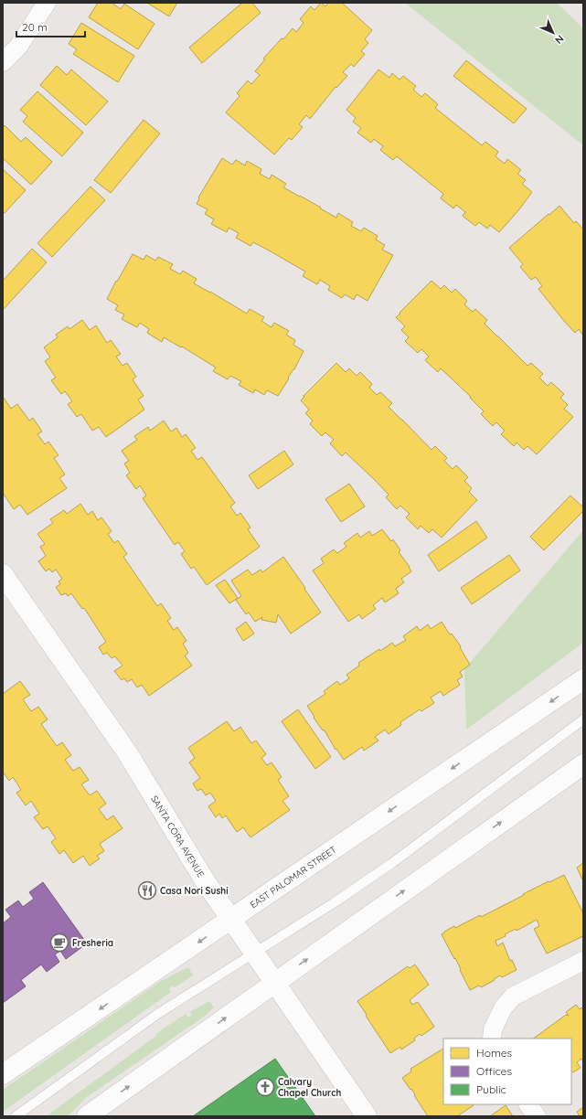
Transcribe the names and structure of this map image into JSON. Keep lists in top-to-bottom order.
{
  "streets": {
    "main road": ["SANTA CORA AVENUE", "EAST PALOMAR STREET"]
  },
  "crossings": [
    ["SANTA CORA AVENUE", "EAST PALOMAR STREET"]
  ],
  "places": {
    "restaurant": ["Casa Nori Sushi"],
    "cafe": ["Fresheria"],
    "church": ["Calvary Chapel Church"]
  },
  "legend": ["Homes", "Offices", "Public"],
  "scale_bar": "20 m",
  "north": "bottom right"
}
